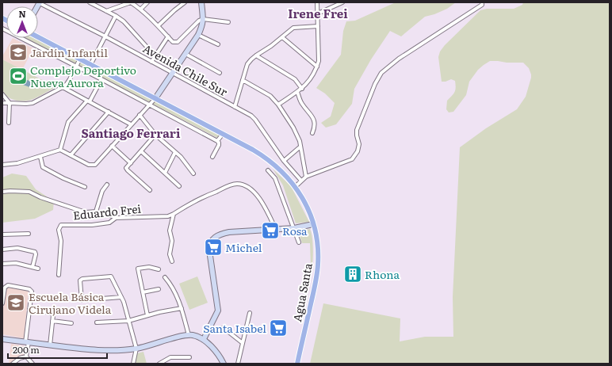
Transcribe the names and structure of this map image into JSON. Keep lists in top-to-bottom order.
{
  "streets": {
    "main road": ["Agua Santa"],
    "street": ["Avenida Chile Sur", "Eduardo Frei"]
  },
  "districts": ["Irene Frei", "Santiago Ferrari"],
  "places": {
    "school or university": ["Jardín Infantil", "Escuela Básica Cirujano Videla"],
    "sports": ["Complejo Deportivo Nueva Aurora"],
    "supermarket": ["Rosa", "Michel", "Santa Isabel"],
    "building": ["Rhona"]
  },
  "scale_bar": "200 m",
  "north": "top"
}
